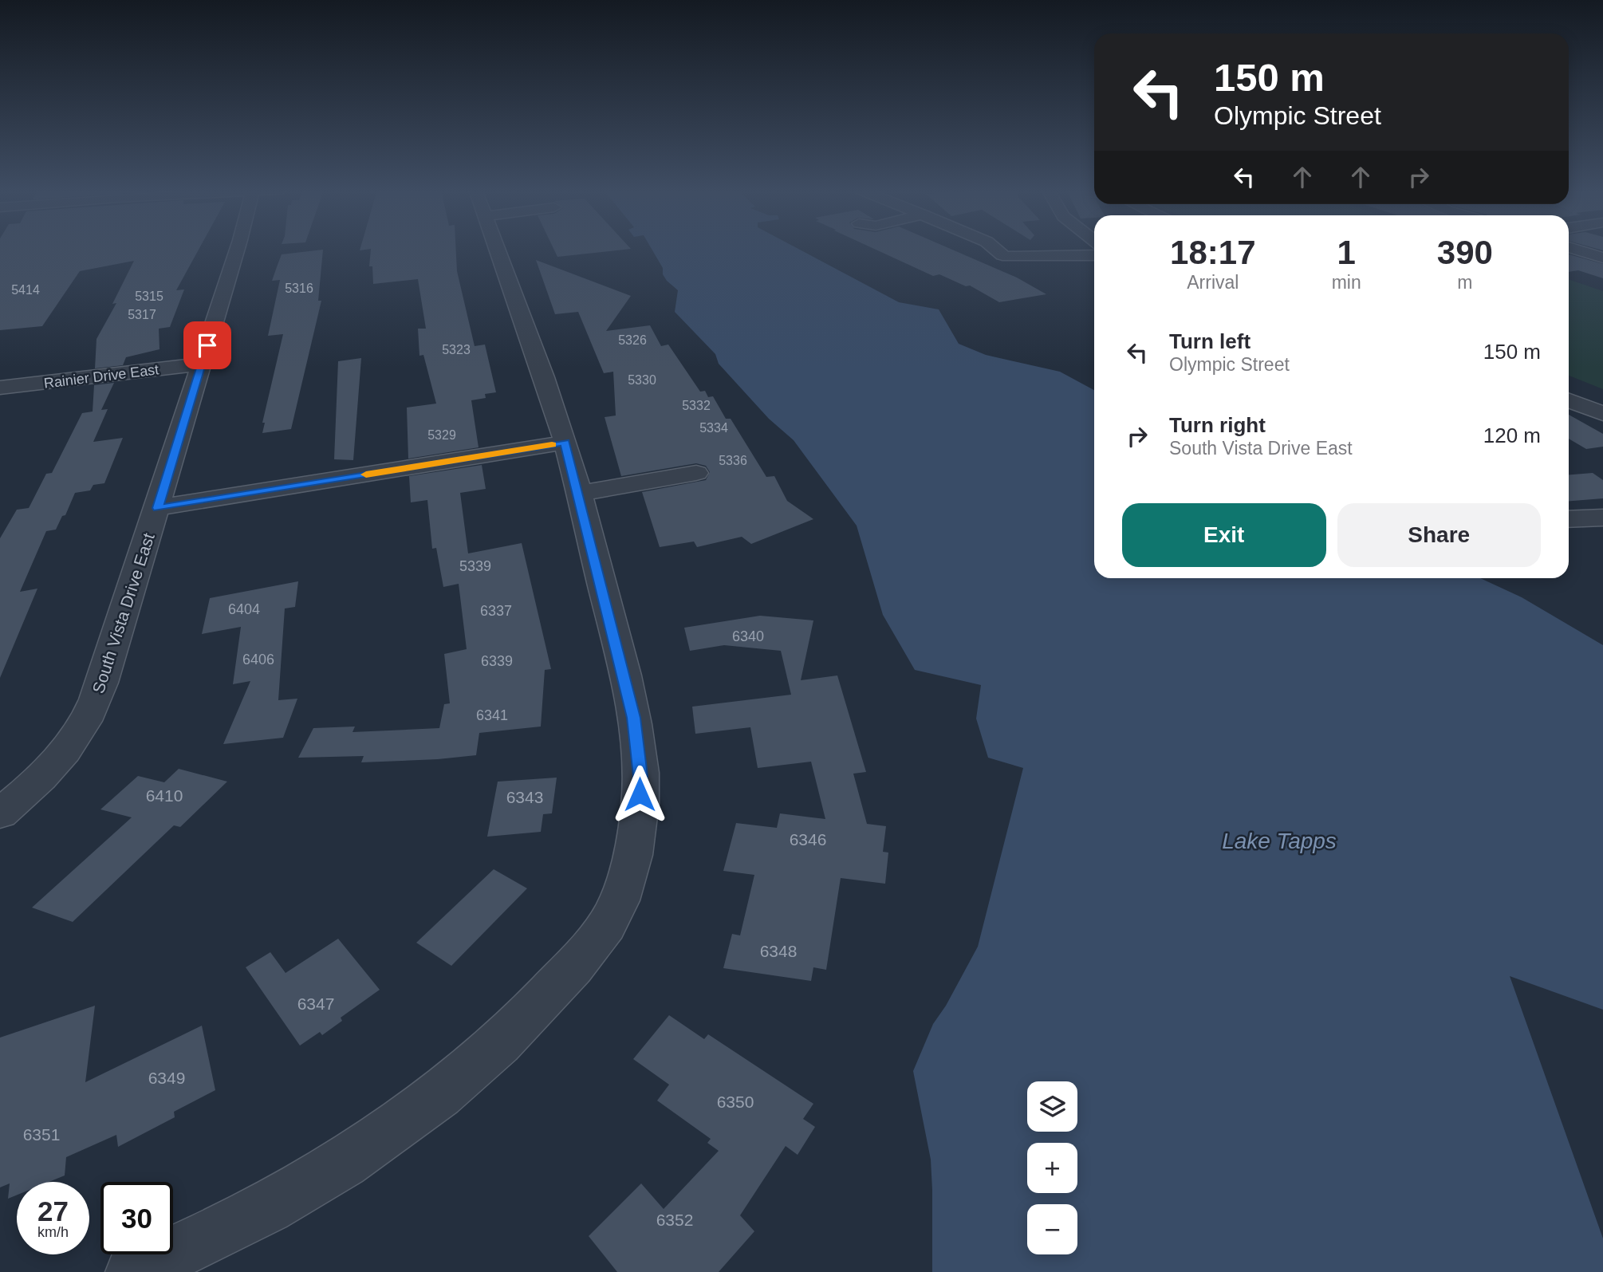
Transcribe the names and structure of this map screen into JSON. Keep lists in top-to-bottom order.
{
  "streets": {
    "street": ["Rainier Drive East", "South Vista Drive East"]
  },
  "crossings": [
    ["Rainier Drive East", "South Vista Drive East"]
  ],
  "water": ["Lake Tapps"],
  "house_numbers": [
    "5316",
    "5414",
    "5315",
    "5317",
    "5326",
    "5323",
    "5330",
    "5332",
    "5334",
    "5329",
    "5336",
    "5339",
    "6404",
    "6337",
    "6340",
    "6406",
    "6339",
    "6341",
    "6410",
    "6343",
    "6346",
    "6348",
    "6347",
    "6349",
    "6350",
    "6351",
    "6352"
  ],
  "page": {
    "turn": ["150 m", "Olympic Street"],
    "eta": [
      "18:17",
      "Arrival",
      "1",
      "min",
      "390",
      "m"
    ],
    "list": [
      {
        "name": "Turn left",
        "note": "Olympic Street",
        "value": "150 m"
      },
      {
        "name": "Turn right",
        "note": "South Vista Drive East",
        "value": "120 m"
      }
    ],
    "buttons": ["Exit", "Share"],
    "map_buttons": ["+", "−"],
    "speed": "27 km/h",
    "limit": "30"
  }
}
